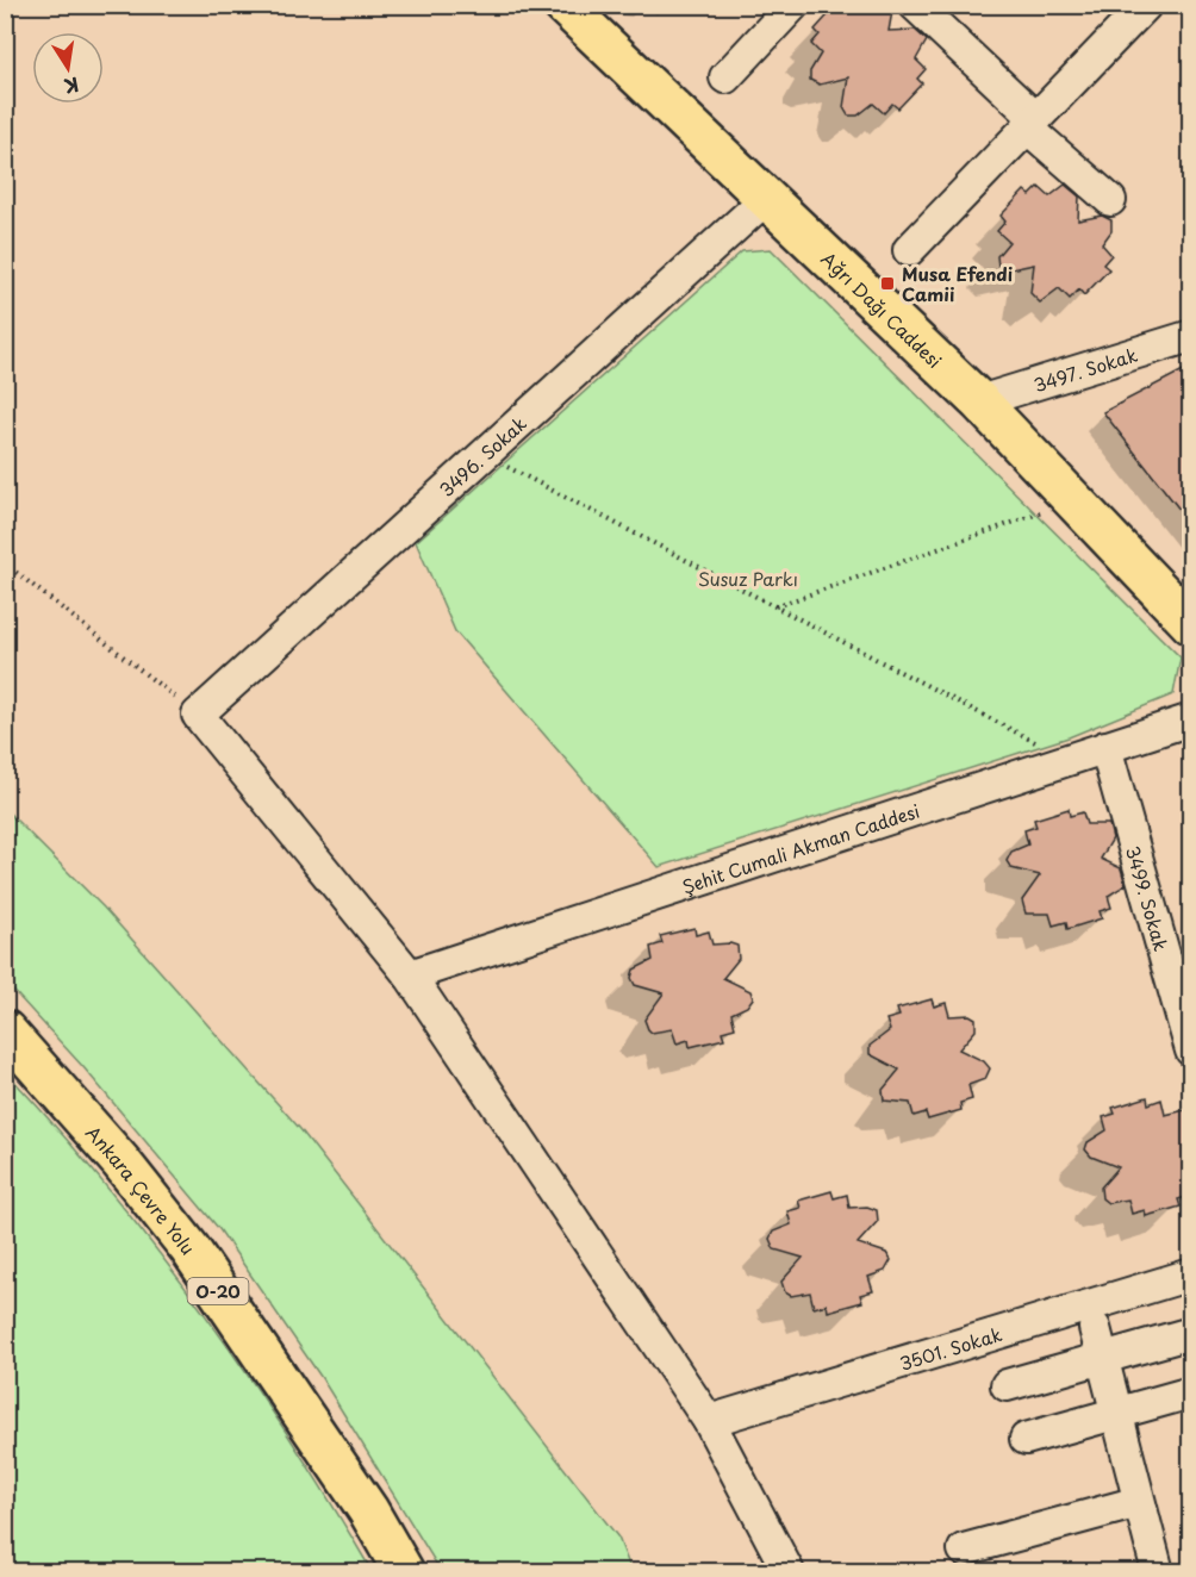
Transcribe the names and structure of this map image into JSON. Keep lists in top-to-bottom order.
{
  "streets": {
    "main road": ["Ağrı Dağı Caddesi", "Ankara Çevre Yolu", "O-20"],
    "street": [
      "3497. Sokak",
      "3496. Sokak",
      "Şehit Cumali Akman Caddesi",
      "3499. Sokak",
      "3501. Sokak"
    ]
  },
  "crossings": [
    ["Ağrı Dağı Caddesi", "3497. Sokak"],
    ["Ağrı Dağı Caddesi", "3496. Sokak"],
    ["Şehit Cumali Akman Caddesi", "3499. Sokak"]
  ],
  "parks": ["Susuz Parkı"],
  "places": {
    "transit": ["Musa Efendi Camii"]
  },
  "north": "bottom"
}
